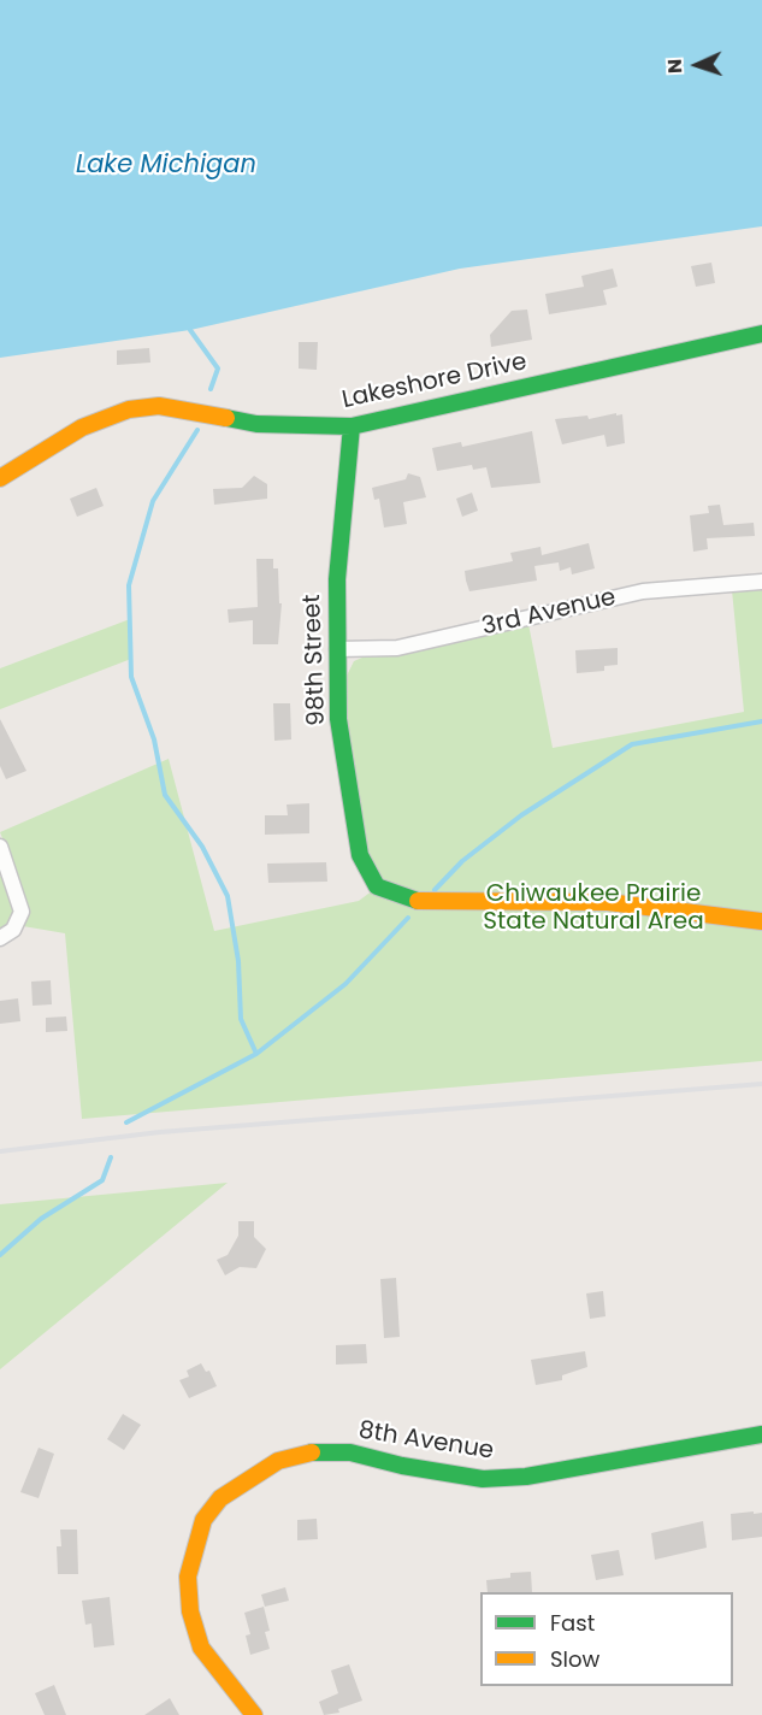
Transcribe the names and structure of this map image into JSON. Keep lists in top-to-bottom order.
{
  "streets": {
    "street": [
      "Lakeshore Drive",
      "3rd Avenue",
      "98th Street",
      "8th Avenue"
    ]
  },
  "crossings": [
    ["Lakeshore Drive", "98th Street"],
    ["3rd Avenue", "98th Street"]
  ],
  "water": ["Lake Michigan"],
  "parks": ["Chiwaukee Prairie State Natural Area"],
  "legend": ["Fast", "Slow"],
  "north": "left"
}
